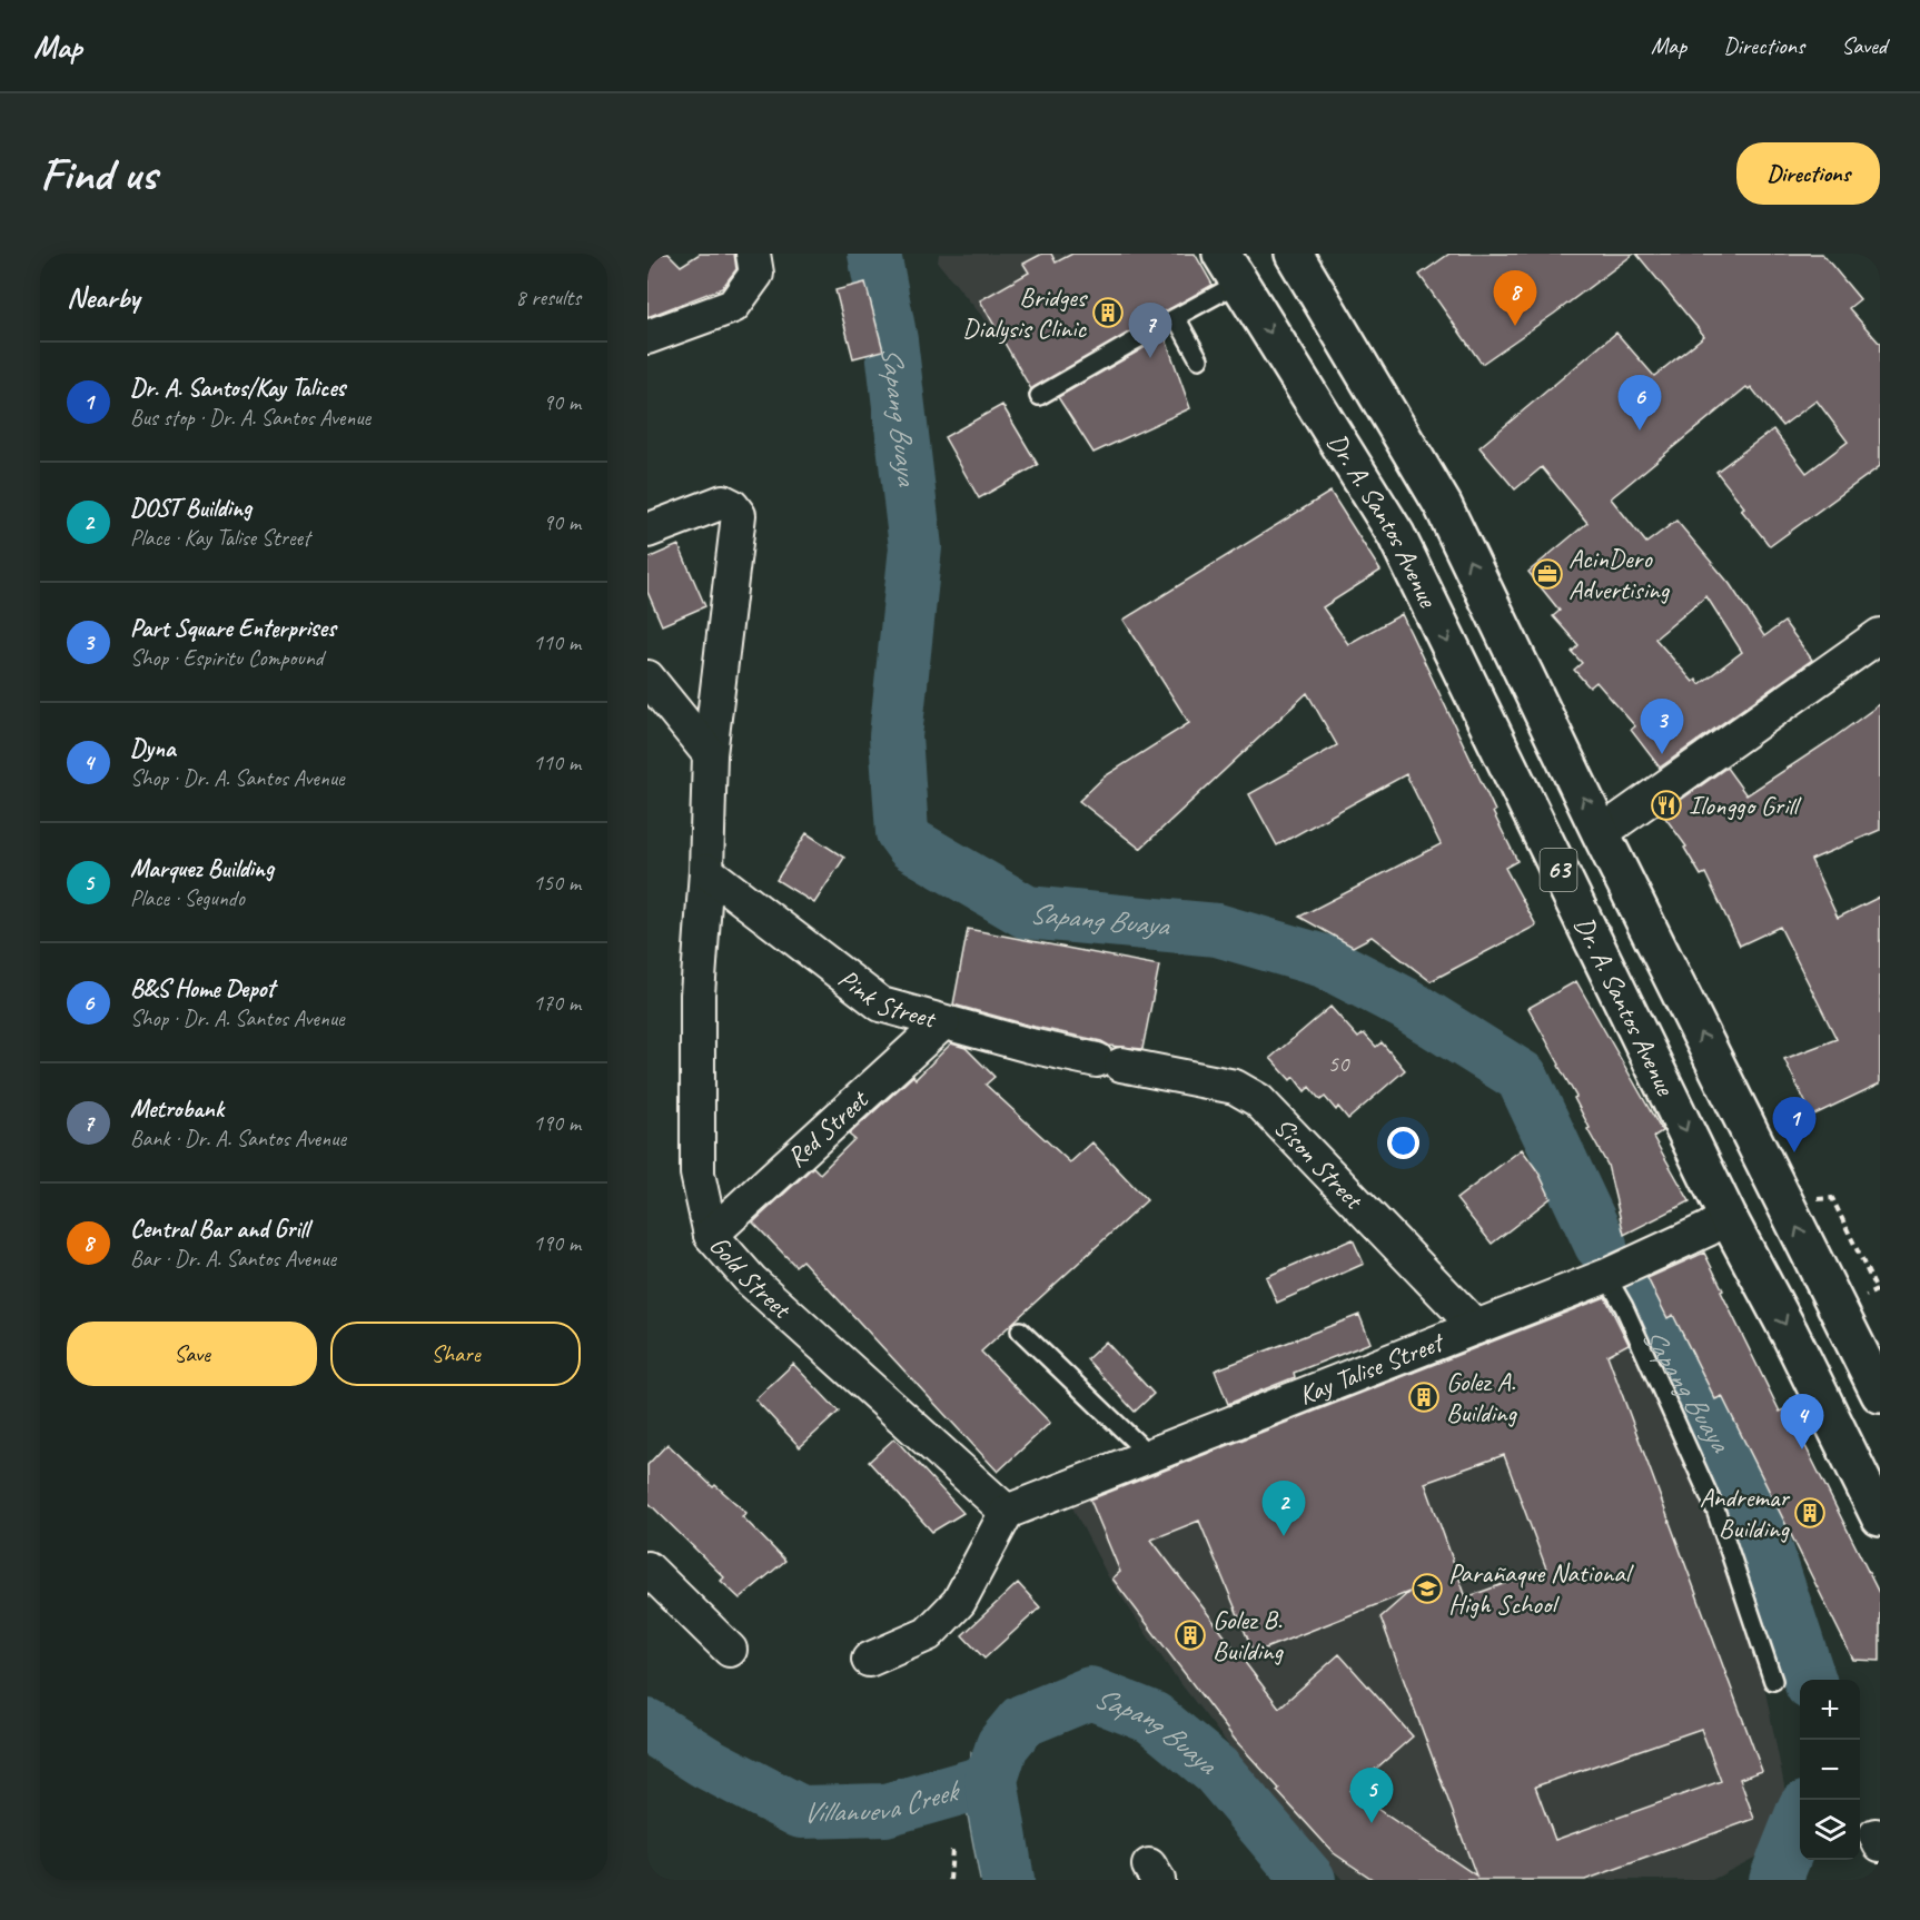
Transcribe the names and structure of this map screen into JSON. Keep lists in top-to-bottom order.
{
  "streets": {
    "main road": ["Dr. A. Santos Avenue", "63"],
    "street": [
      "Pink Street",
      "Red Street",
      "Sison Street",
      "Gold Street",
      "Kay Talise Street"
    ]
  },
  "crossings": [
    ["Dr. A. Santos Avenue", "Kay Talise Street"],
    ["Pink Street", "Red Street"],
    ["Pink Street", "Sison Street"],
    ["Pink Street", "Gold Street"],
    ["Red Street", "Gold Street"],
    ["Sison Street", "Kay Talise Street"],
    ["Gold Street", "Kay Talise Street"]
  ],
  "water": ["Sapang Buaya", "Villanueva Creek"],
  "places": {
    "building": [
      "Bridges Dialysis Clinic",
      "Golez A. Building",
      "Andremar Building",
      "Golez B. Building"
    ],
    "office": ["AcinDero Advertising"],
    "restaurant": ["Ilonggo Grill"],
    "school or university": ["Parañaque National High School"]
  },
  "house_numbers": ["50"],
  "page": {
    "header": "Map",
    "nav": ["Map", "Directions", "Saved"],
    "buttons": [
      "Directions",
      ["Save", "Share"]
    ],
    "title": "Find us",
    "heading": ["Nearby", "8 results"],
    "pins": [
      "8",
      "7",
      "6",
      "3",
      "1",
      "4",
      "2",
      "5"
    ],
    "list": [
      {
        "mark": "1",
        "name": "Dr. A. Santos/Kay Talices",
        "note": "Bus stop · Dr. A. Santos Avenue",
        "value": "90 m"
      },
      {
        "mark": "2",
        "name": "DOST Building",
        "note": "Place · Kay Talise Street",
        "value": "90 m"
      },
      {
        "mark": "3",
        "name": "Part Square Enterprises",
        "note": "Shop · Espiritu Compound",
        "value": "110 m"
      },
      {
        "mark": "4",
        "name": "Dyna",
        "note": "Shop · Dr. A. Santos Avenue",
        "value": "110 m"
      },
      {
        "mark": "5",
        "name": "Marquez Building",
        "note": "Place · Segundo",
        "value": "150 m"
      },
      {
        "mark": "6",
        "name": "B&S Home Depot",
        "note": "Shop · Dr. A. Santos Avenue",
        "value": "170 m"
      },
      {
        "mark": "7",
        "name": "Metrobank",
        "note": "Bank · Dr. A. Santos Avenue",
        "value": "190 m"
      },
      {
        "mark": "8",
        "name": "Central Bar and Grill",
        "note": "Bar · Dr. A. Santos Avenue",
        "value": "190 m"
      }
    ],
    "map_buttons": ["+", "−"]
  }
}
